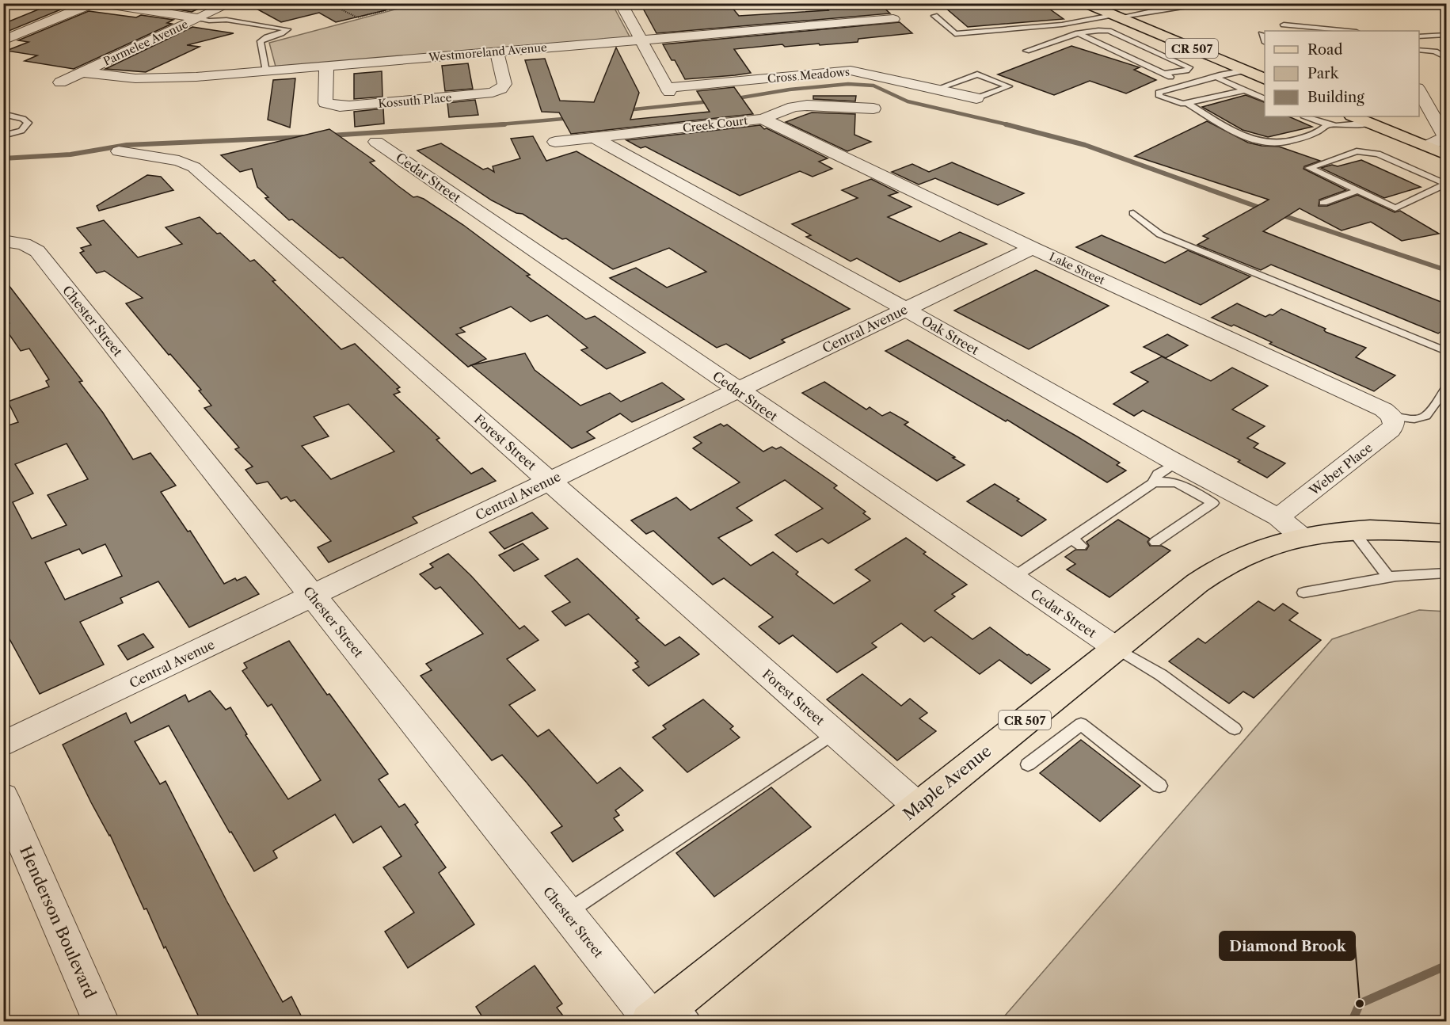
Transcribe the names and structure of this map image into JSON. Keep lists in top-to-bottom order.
{
  "streets": {
    "main road": ["CR 507", "Maple Avenue"],
    "street": [
      "Parmelee Avenue",
      "Westmoreland Avenue",
      "Cross Meadows",
      "Kossuth Place",
      "Creek Court",
      "Cedar Street",
      "Lake Street",
      "Chester Street",
      "Central Avenue",
      "Oak Street",
      "Forest Street",
      "Weber Place",
      "Henderson Boulevard"
    ]
  },
  "crossings": [
    ["Parmelee Avenue", "Westmoreland Avenue"],
    ["Westmoreland Avenue", "Cross Meadows"],
    ["Westmoreland Avenue", "Kossuth Place"],
    ["Creek Court", "Lake Street"],
    ["Creek Court", "Oak Street"],
    ["Cedar Street", "Central Avenue"],
    ["Cedar Street", "Maple Avenue"],
    ["Lake Street", "Central Avenue"],
    ["Lake Street", "Weber Place"],
    ["Chester Street", "Central Avenue"],
    ["Chester Street", "Maple Avenue"],
    ["Central Avenue", "Oak Street"],
    ["Central Avenue", "Forest Street"],
    ["Oak Street", "Weber Place"],
    ["Oak Street", "Maple Avenue"],
    ["Forest Street", "Maple Avenue"]
  ],
  "places": ["Diamond Brook"],
  "legend": ["Road", "Park", "Building"]
}
